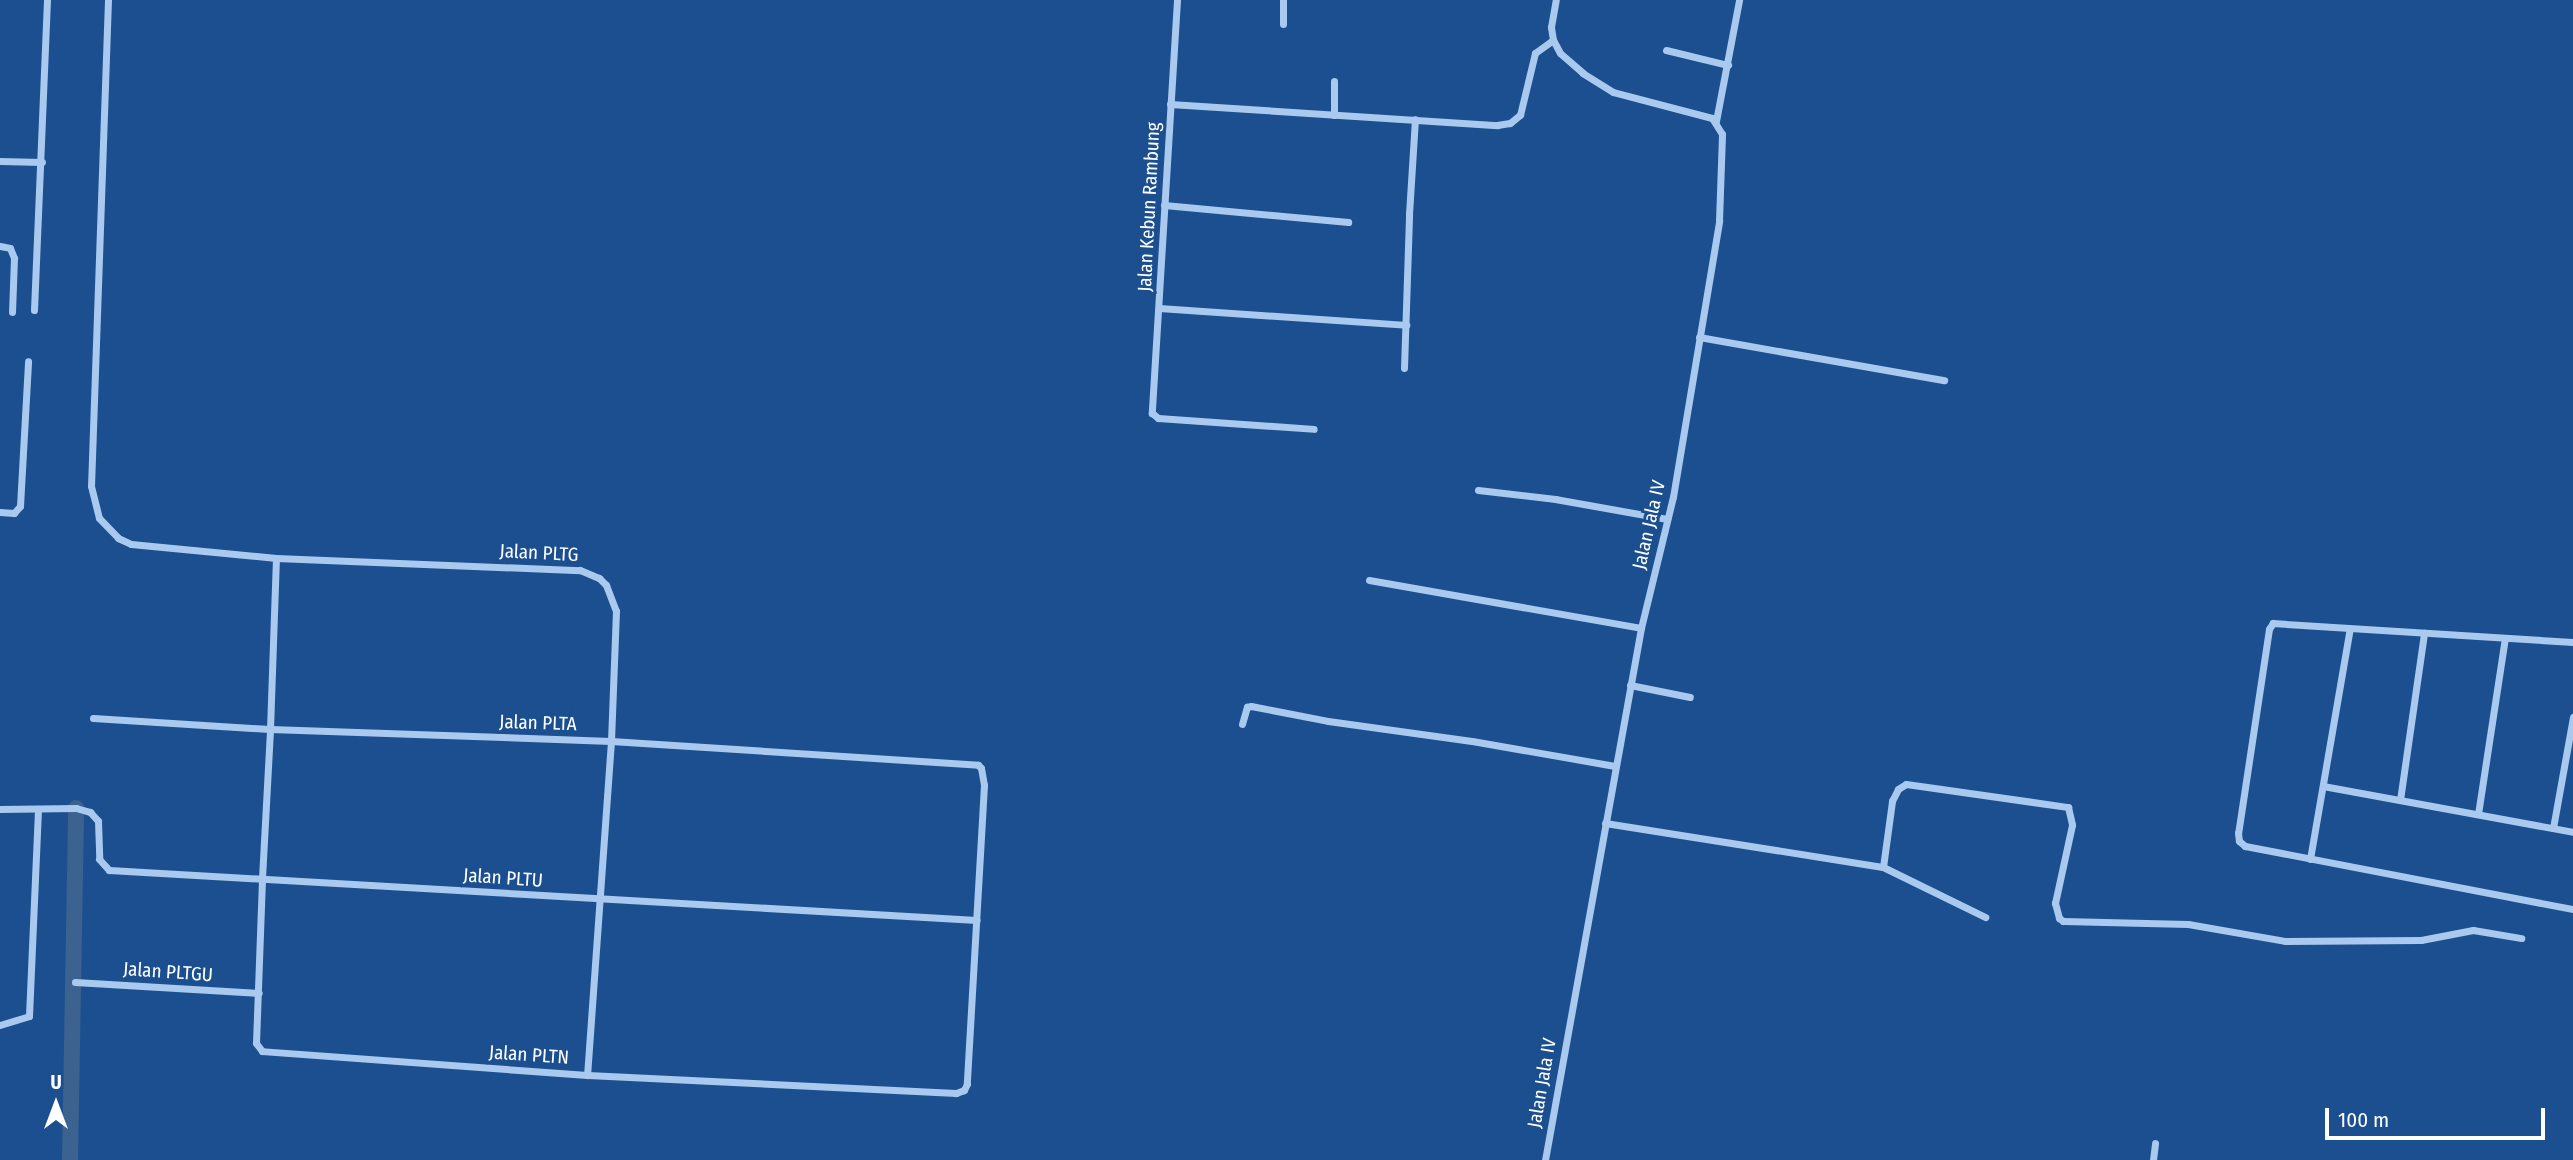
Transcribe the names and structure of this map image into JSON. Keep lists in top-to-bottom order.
{
  "streets": {
    "street": [
      "Jalan Kebun Rambung",
      "Jalan Jala IV",
      "Jalan PLTG",
      "Jalan PLTA",
      "Jalan PLTU",
      "Jalan PLTGU",
      "Jalan PLTN"
    ]
  },
  "crossings": [
    ["Jalan PLTG", "Jalan PLTA"],
    ["Jalan PLTG", "Jalan PLTU"],
    ["Jalan PLTG", "Jalan PLTN"],
    ["Jalan PLTA", "Jalan PLTN"],
    ["Jalan PLTU", "Jalan PLTN"],
    ["Jalan PLTGU", "Jalan PLTN"]
  ],
  "scale_bar": "100 m",
  "north": "top"
}
